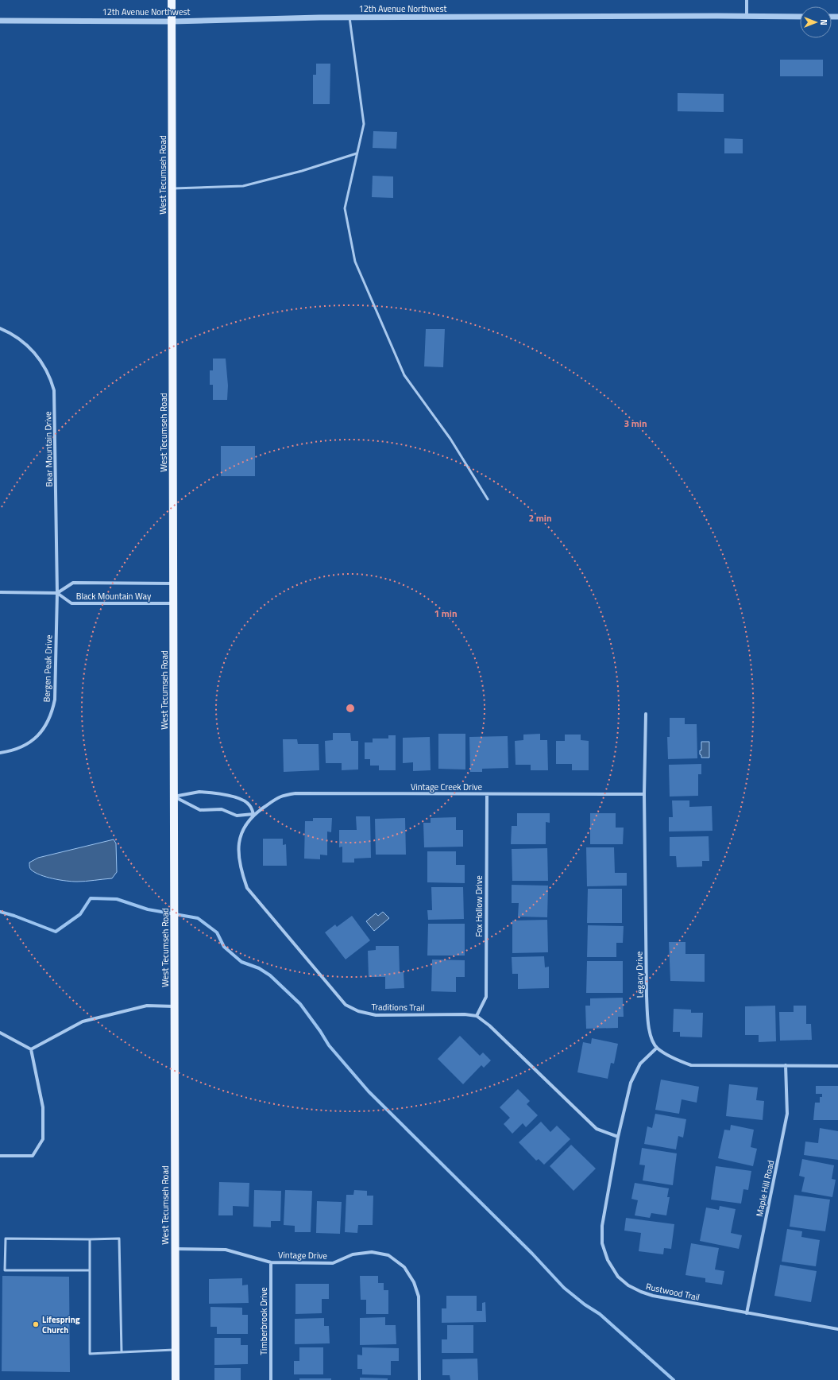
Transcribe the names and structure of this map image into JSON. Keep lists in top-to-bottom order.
{
  "streets": {
    "main road": ["West Tecumseh Road"],
    "street": [
      "12th Avenue Northwest",
      "Bear Mountain Drive",
      "Black Mountain Way",
      "Bergen Peak Drive",
      "Vintage Creek Drive",
      "Fox Hollow Drive",
      "Legacy Drive",
      "Traditions Trail",
      "Maple Hill Road",
      "Vintage Drive",
      "Rustwood Trail",
      "Timberbrook Drive"
    ]
  },
  "crossings": [
    ["12th Avenue Northwest", "West Tecumseh Road"],
    ["West Tecumseh Road", "Black Mountain Way"],
    ["West Tecumseh Road", "Vintage Drive"],
    ["Bear Mountain Drive", "Black Mountain Way"],
    ["Bear Mountain Drive", "Bergen Peak Drive"],
    ["Black Mountain Way", "Bergen Peak Drive"],
    ["Vintage Creek Drive", "Fox Hollow Drive"],
    ["Vintage Creek Drive", "Legacy Drive"],
    ["Vintage Creek Drive", "Traditions Trail"],
    ["Fox Hollow Drive", "Traditions Trail"],
    ["Legacy Drive", "Rustwood Trail"],
    ["Maple Hill Road", "Rustwood Trail"],
    ["Vintage Drive", "Timberbrook Drive"]
  ],
  "places": ["Lifespring Church"],
  "north": "right",
  "rings": ["3 min", "2 min", "1 min"]
}
